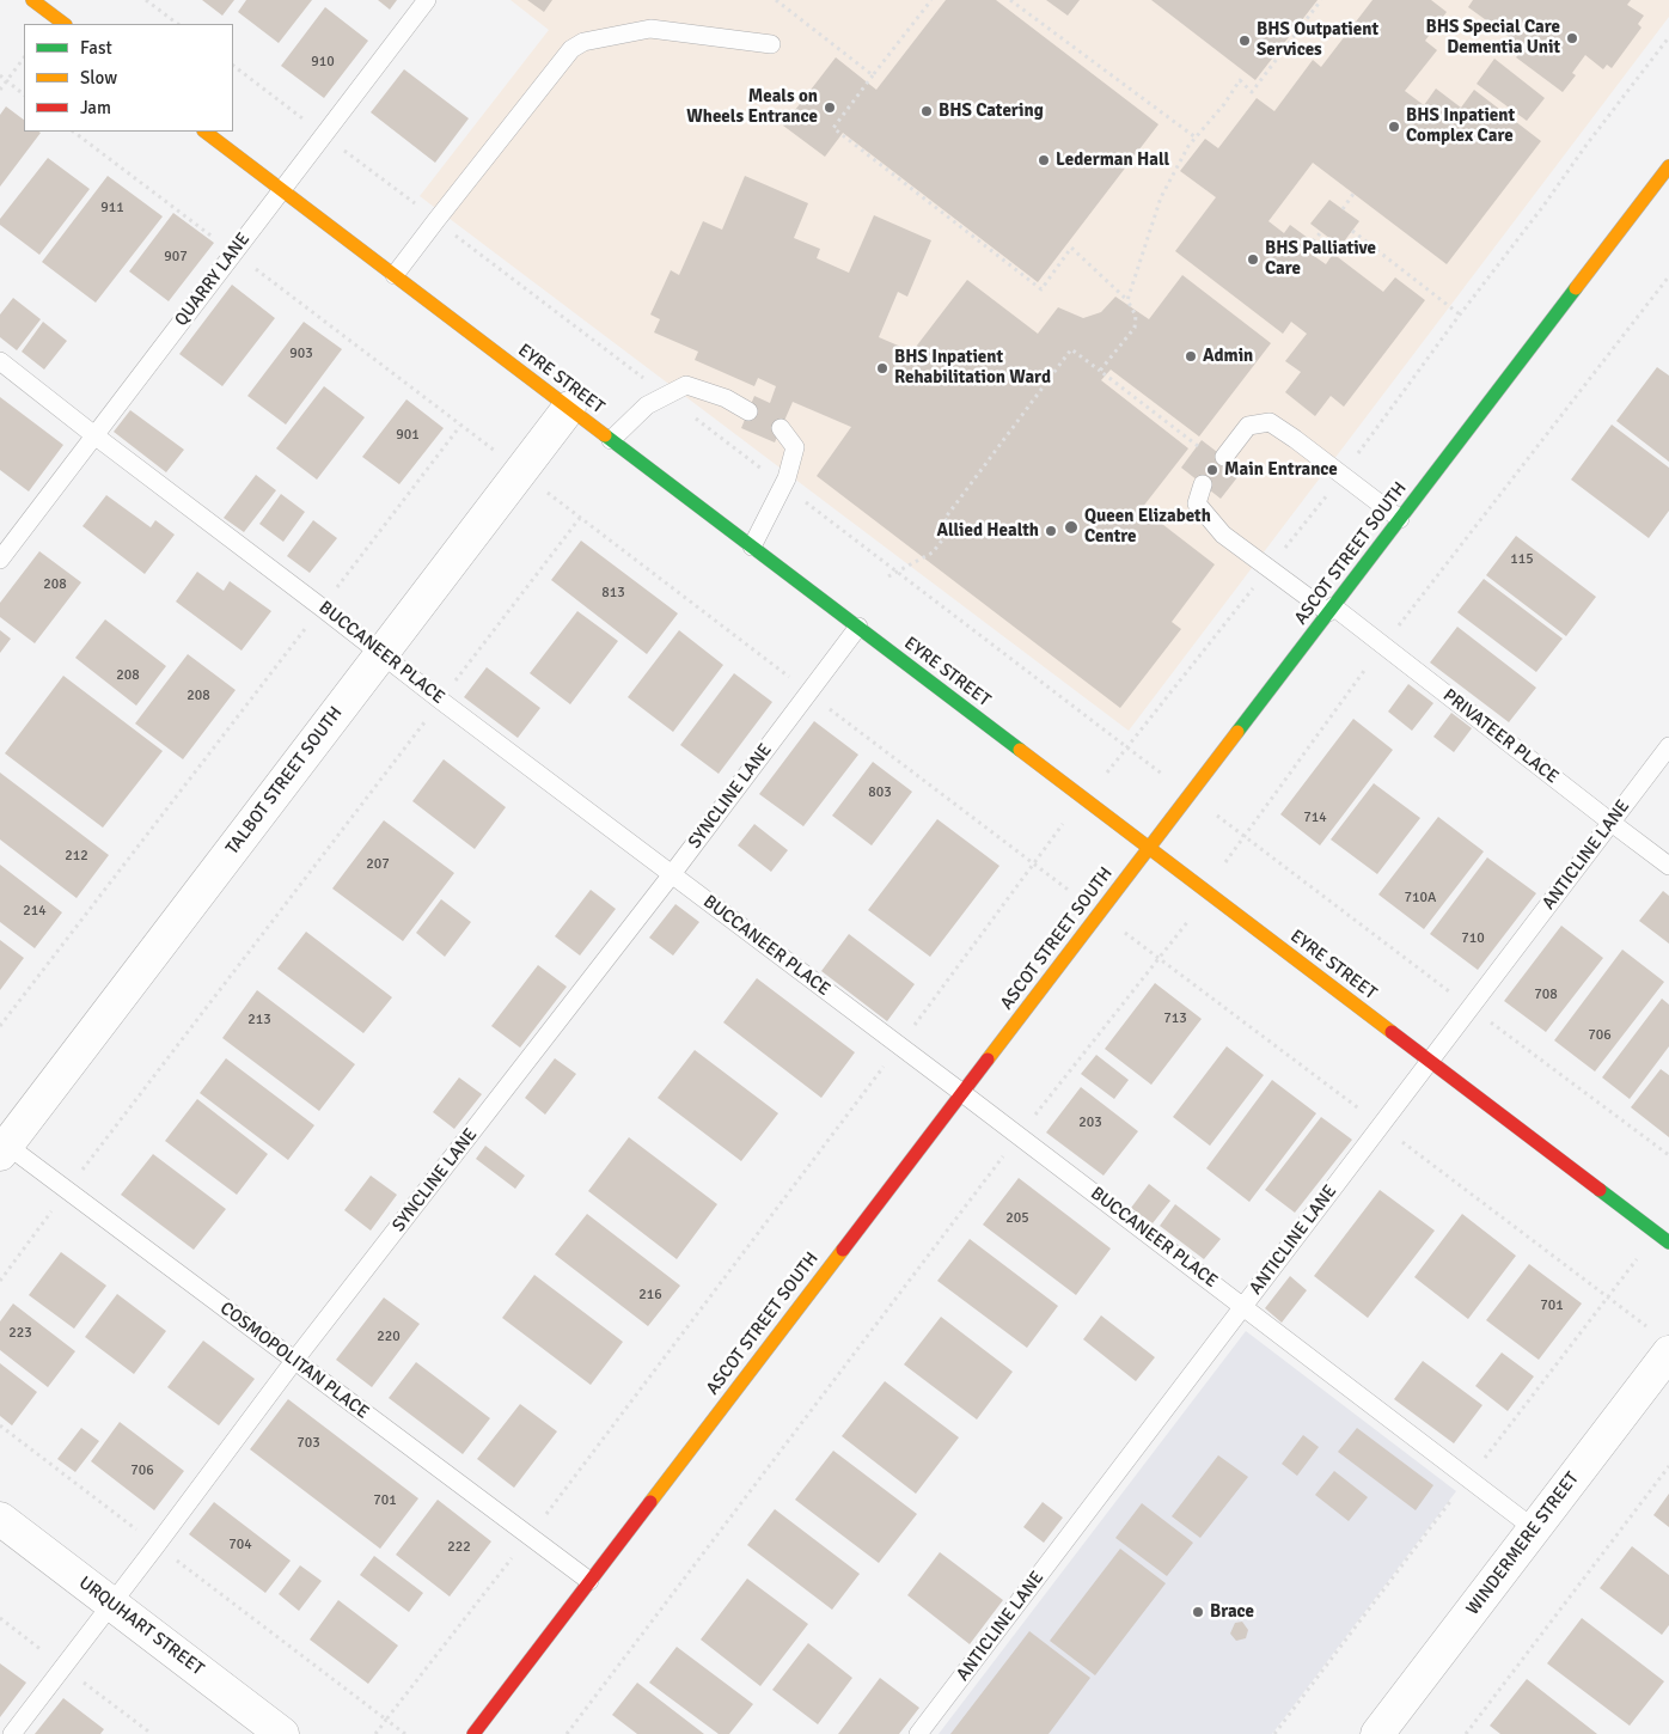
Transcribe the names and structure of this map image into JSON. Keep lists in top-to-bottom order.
{
  "streets": {
    "street": [
      "EYRE STREET",
      "ASCOT STREET SOUTH",
      "TALBOT STREET SOUTH",
      "WINDERMERE STREET",
      "URQUHART STREET"
    ],
    "lane": [
      "QUARRY LANE",
      "BUCCANEER PLACE",
      "PRIVATEER PLACE",
      "SYNCLINE LANE",
      "ANTICLINE LANE",
      "COSMOPOLITAN PLACE"
    ]
  },
  "crossings": [
    ["QUARRY LANE", "EYRE STREET"],
    ["QUARRY LANE", "BUCCANEER PLACE"],
    ["EYRE STREET", "ASCOT STREET SOUTH"],
    ["EYRE STREET", "TALBOT STREET SOUTH"],
    ["EYRE STREET", "SYNCLINE LANE"],
    ["EYRE STREET", "ANTICLINE LANE"],
    ["ASCOT STREET SOUTH", "BUCCANEER PLACE"],
    ["ASCOT STREET SOUTH", "PRIVATEER PLACE"],
    ["ASCOT STREET SOUTH", "COSMOPOLITAN PLACE"],
    ["BUCCANEER PLACE", "TALBOT STREET SOUTH"],
    ["BUCCANEER PLACE", "SYNCLINE LANE"],
    ["BUCCANEER PLACE", "ANTICLINE LANE"],
    ["BUCCANEER PLACE", "WINDERMERE STREET"],
    ["PRIVATEER PLACE", "ANTICLINE LANE"],
    ["TALBOT STREET SOUTH", "COSMOPOLITAN PLACE"],
    ["SYNCLINE LANE", "COSMOPOLITAN PLACE"],
    ["SYNCLINE LANE", "URQUHART STREET"]
  ],
  "places": [
    "BHS Special Care Dementia Unit",
    "BHS Outpatient Services",
    "Meals on Wheels Entrance",
    "BHS Catering",
    "BHS Inpatient Complex Care",
    "Lederman Hall",
    "BHS Palliative Care",
    "Admin",
    "BHS Inpatient Rehabilitation Ward",
    "Main Entrance",
    "Queen Elizabeth Centre",
    "Allied Health",
    "Brace"
  ],
  "house_numbers": [
    "910",
    "911",
    "907",
    "903",
    "901",
    "115",
    "208",
    "813",
    "208",
    "208",
    "803",
    "714",
    "212",
    "207",
    "710A",
    "214",
    "710",
    "708",
    "713",
    "213",
    "706",
    "203",
    "205",
    "216",
    "701",
    "223",
    "220",
    "703",
    "706",
    "701",
    "704",
    "222"
  ],
  "legend": ["Fast", "Slow", "Jam"]
}
